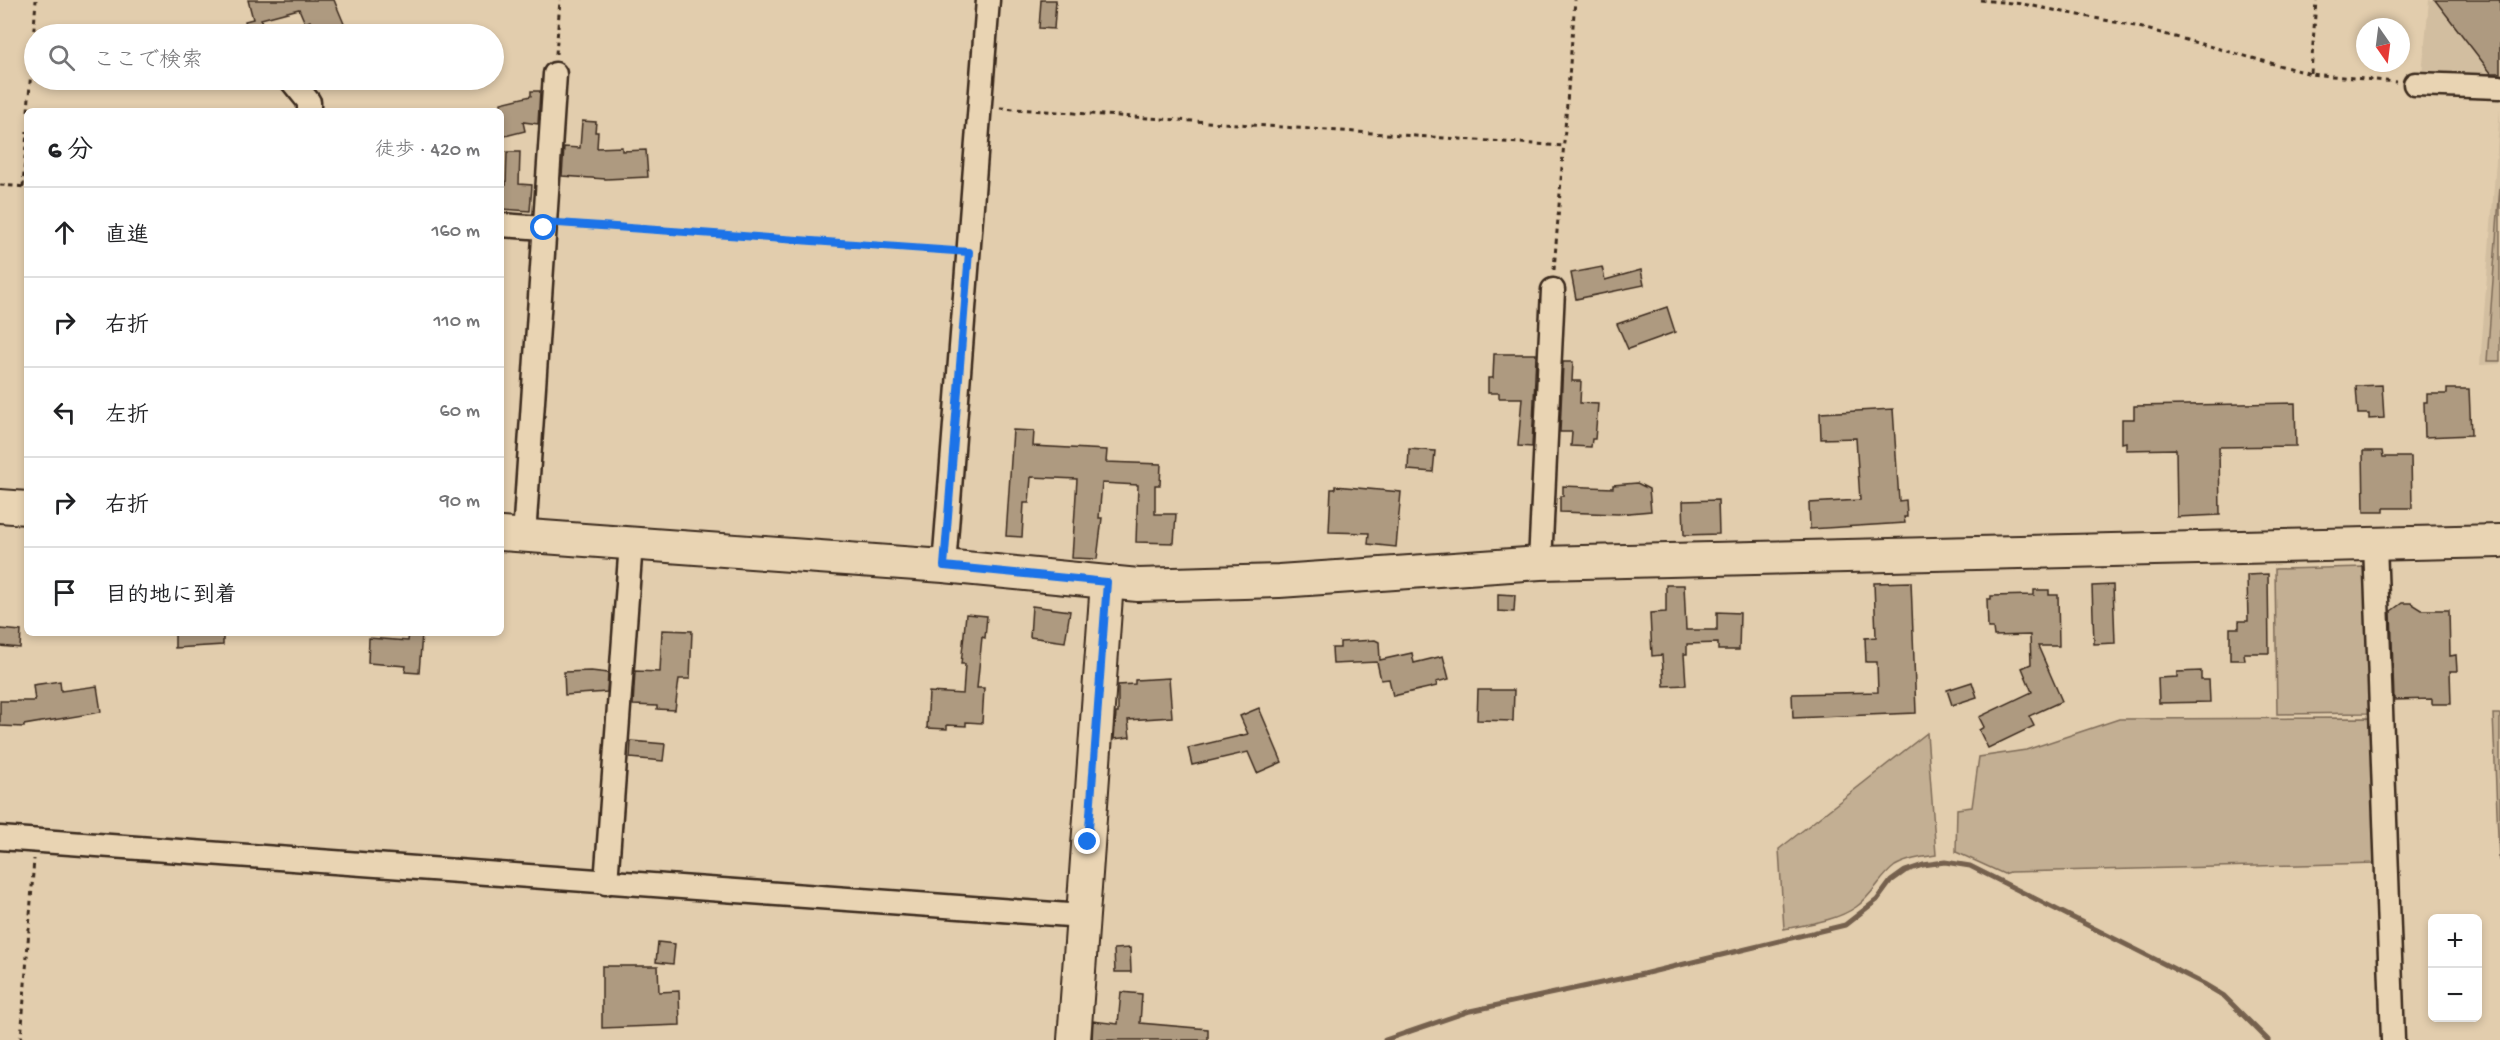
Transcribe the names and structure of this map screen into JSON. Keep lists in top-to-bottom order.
{
  "north": "bottom",
  "page": {
    "search": "ここで検索",
    "heading": ["6 分", "徒歩 · 420 m"],
    "list": [
      ["直進", "160 m"],
      ["右折", "110 m"],
      ["左折", "60 m"],
      ["右折", "90 m"],
      "目的地に到着"
    ],
    "map_buttons": ["+", "−"]
  }
}
